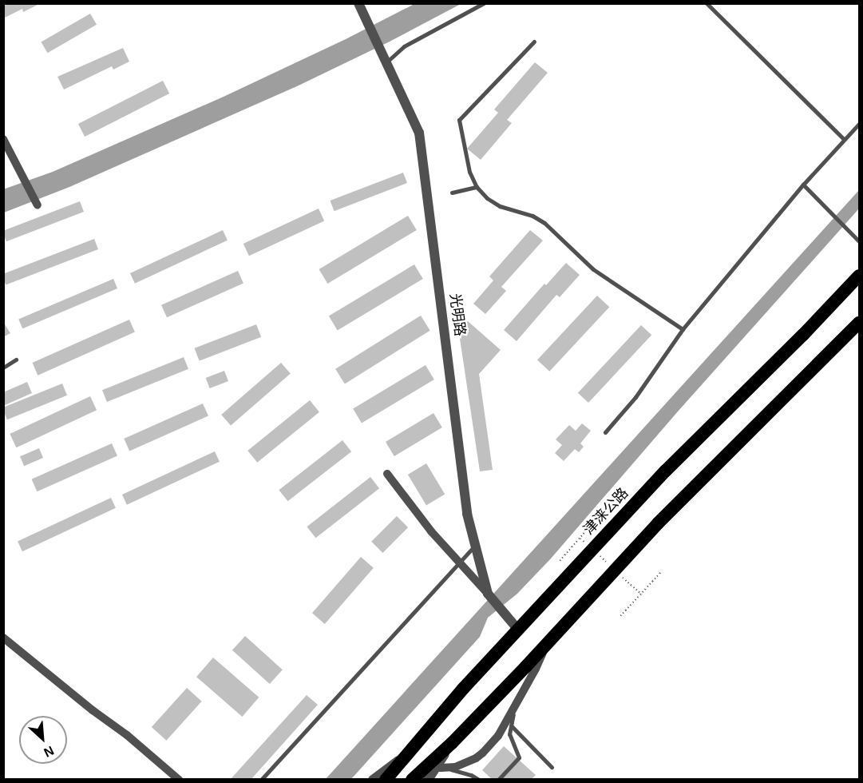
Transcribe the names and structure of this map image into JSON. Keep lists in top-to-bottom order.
{
  "streets": {
    "highway": ["津涞公路"],
    "street": ["光明路"]
  },
  "crossings": [
    ["光明路", "津涞公路"]
  ],
  "north": "bottom right"
}
